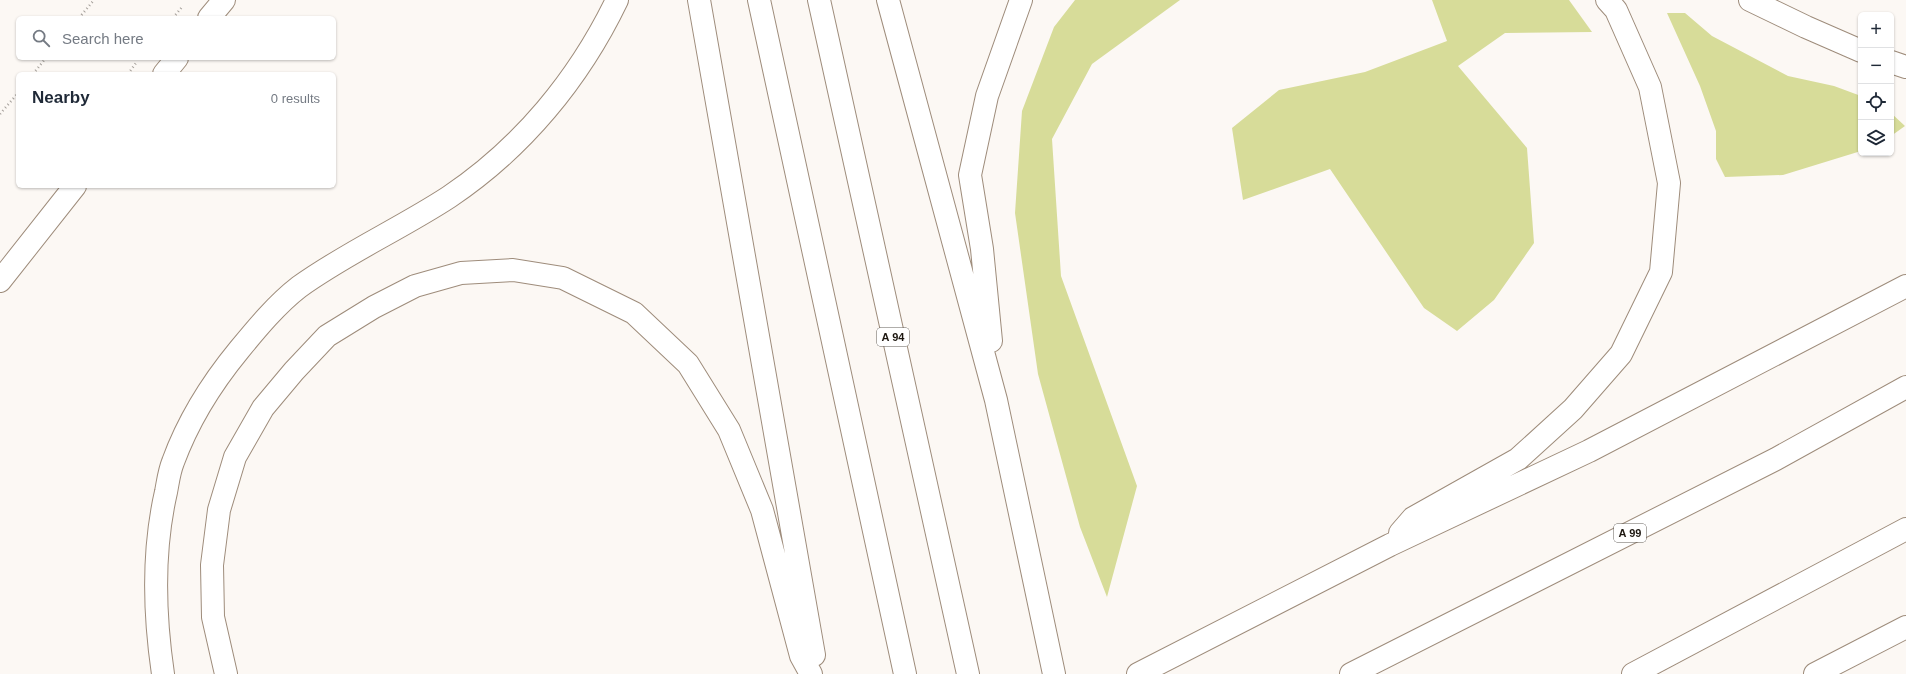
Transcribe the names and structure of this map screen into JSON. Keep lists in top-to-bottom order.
{
  "streets": {
    "main road": ["A 94", "A 99"]
  },
  "page": {
    "map_buttons": ["+", "−"],
    "search": "Search here",
    "heading": ["Nearby", "0 results"]
  }
}
